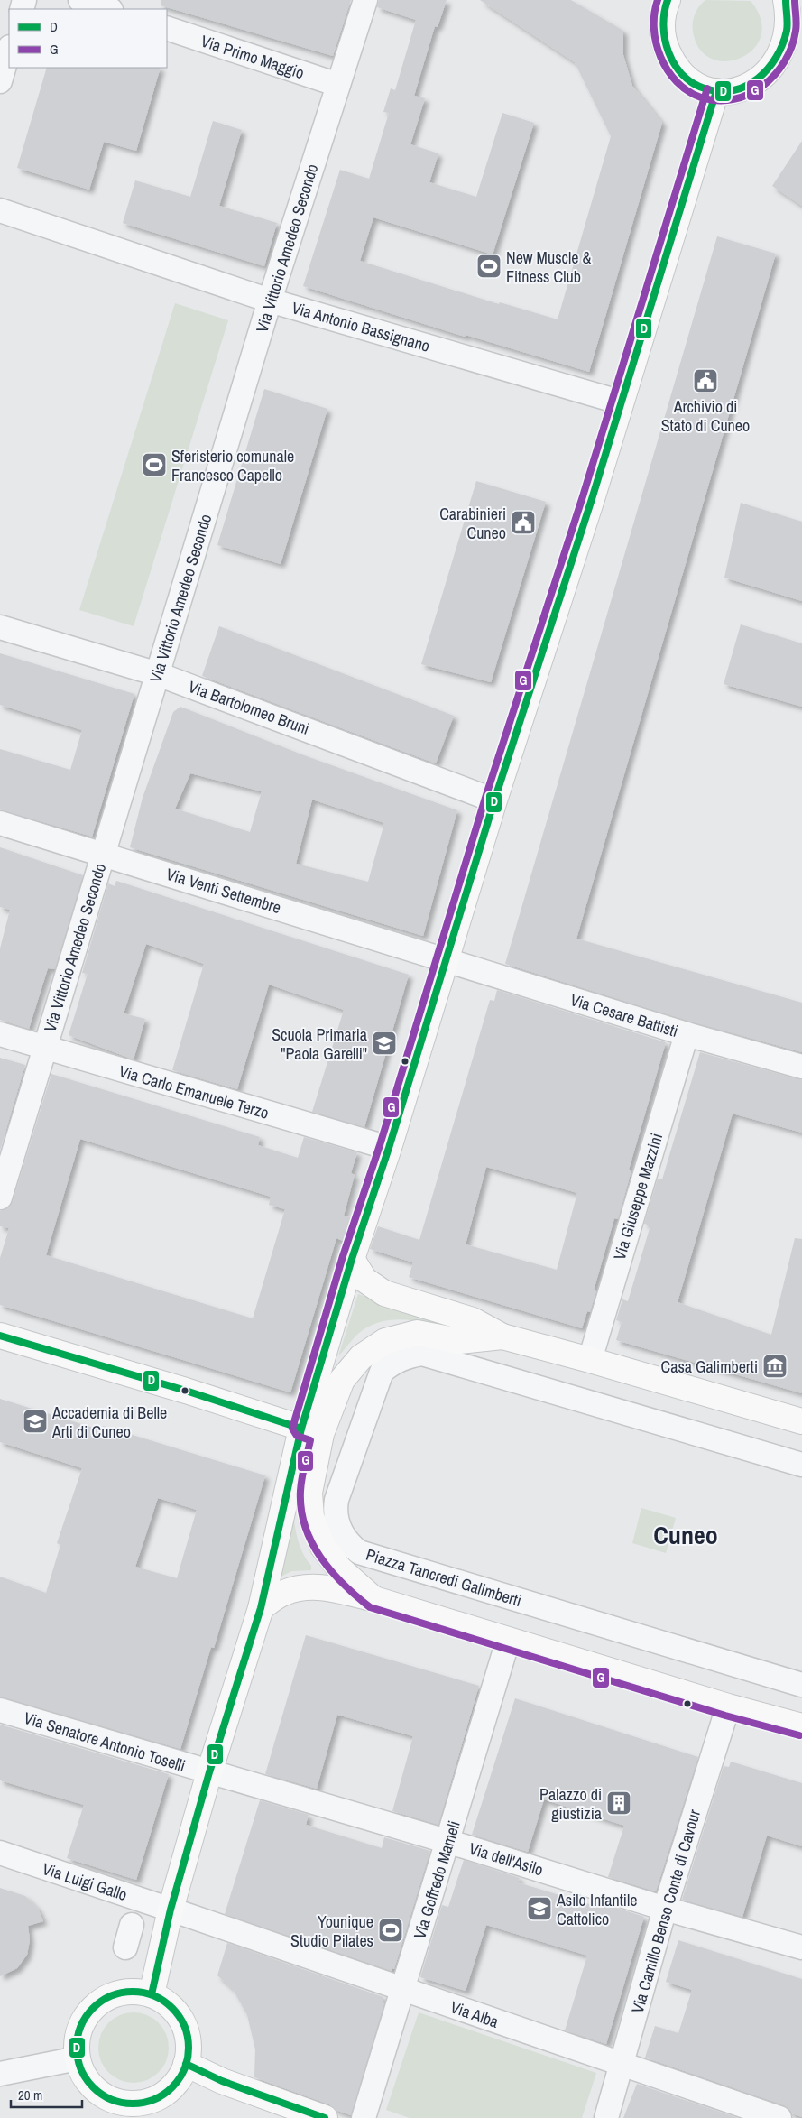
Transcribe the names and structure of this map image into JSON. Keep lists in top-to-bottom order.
{
  "streets": {
    "street": [
      "Via Primo Maggio",
      "Via Vittorio Amedeo Secondo",
      "Via Antonio Bassignano",
      "Via Bartolomeo Bruni",
      "Via Venti Settembre",
      "Via Cesare Battisti",
      "Via Carlo Emanuele Terzo",
      "Via Giuseppe Mazzini",
      "Piazza Tancredi Galimberti",
      "Via Senatore Antonio Toselli",
      "Via dell'Asilo",
      "Via Goffredo Mameli",
      "Via Luigi Gallo",
      "Via Camillo Benso Conte di Cavour",
      "Via Alba"
    ]
  },
  "crossings": [
    ["Via Primo Maggio", "Via Vittorio Amedeo Secondo"],
    ["Via Vittorio Amedeo Secondo", "Via Antonio Bassignano"],
    ["Via Vittorio Amedeo Secondo", "Via Bartolomeo Bruni"],
    ["Via Vittorio Amedeo Secondo", "Via Venti Settembre"],
    ["Via Vittorio Amedeo Secondo", "Via Carlo Emanuele Terzo"],
    ["Via Venti Settembre", "Via Cesare Battisti"],
    ["Via Cesare Battisti", "Via Giuseppe Mazzini"],
    ["Via Giuseppe Mazzini", "Piazza Tancredi Galimberti"],
    ["Piazza Tancredi Galimberti", "Via Goffredo Mameli"],
    ["Piazza Tancredi Galimberti", "Via Camillo Benso Conte di Cavour"],
    ["Via Senatore Antonio Toselli", "Via dell'Asilo"],
    ["Via dell'Asilo", "Via Goffredo Mameli"],
    ["Via dell'Asilo", "Via Camillo Benso Conte di Cavour"],
    ["Via Goffredo Mameli", "Via Alba"],
    ["Via Luigi Gallo", "Via Alba"],
    ["Via Camillo Benso Conte di Cavour", "Via Alba"]
  ],
  "districts": ["Cuneo"],
  "places": {
    "sports": ["New Muscle & Fitness Club", "Sferisterio comunale Francesco Capello", "Younique Studio Pilates"],
    "public building": ["Archivio di Stato di Cuneo", "Carabinieri Cuneo"],
    "school or university": ["Scuola Primaria \"Paola Garelli\"", "Accademia di Belle Arti di Cuneo", "Asilo Infantile Cattolico"],
    "museum": ["Casa Galimberti"],
    "building": ["Palazzo di giustizia"]
  },
  "lines": ["transit line D", "transit line G"],
  "legend": ["D", "G"],
  "scale_bar": "20 m"
}
